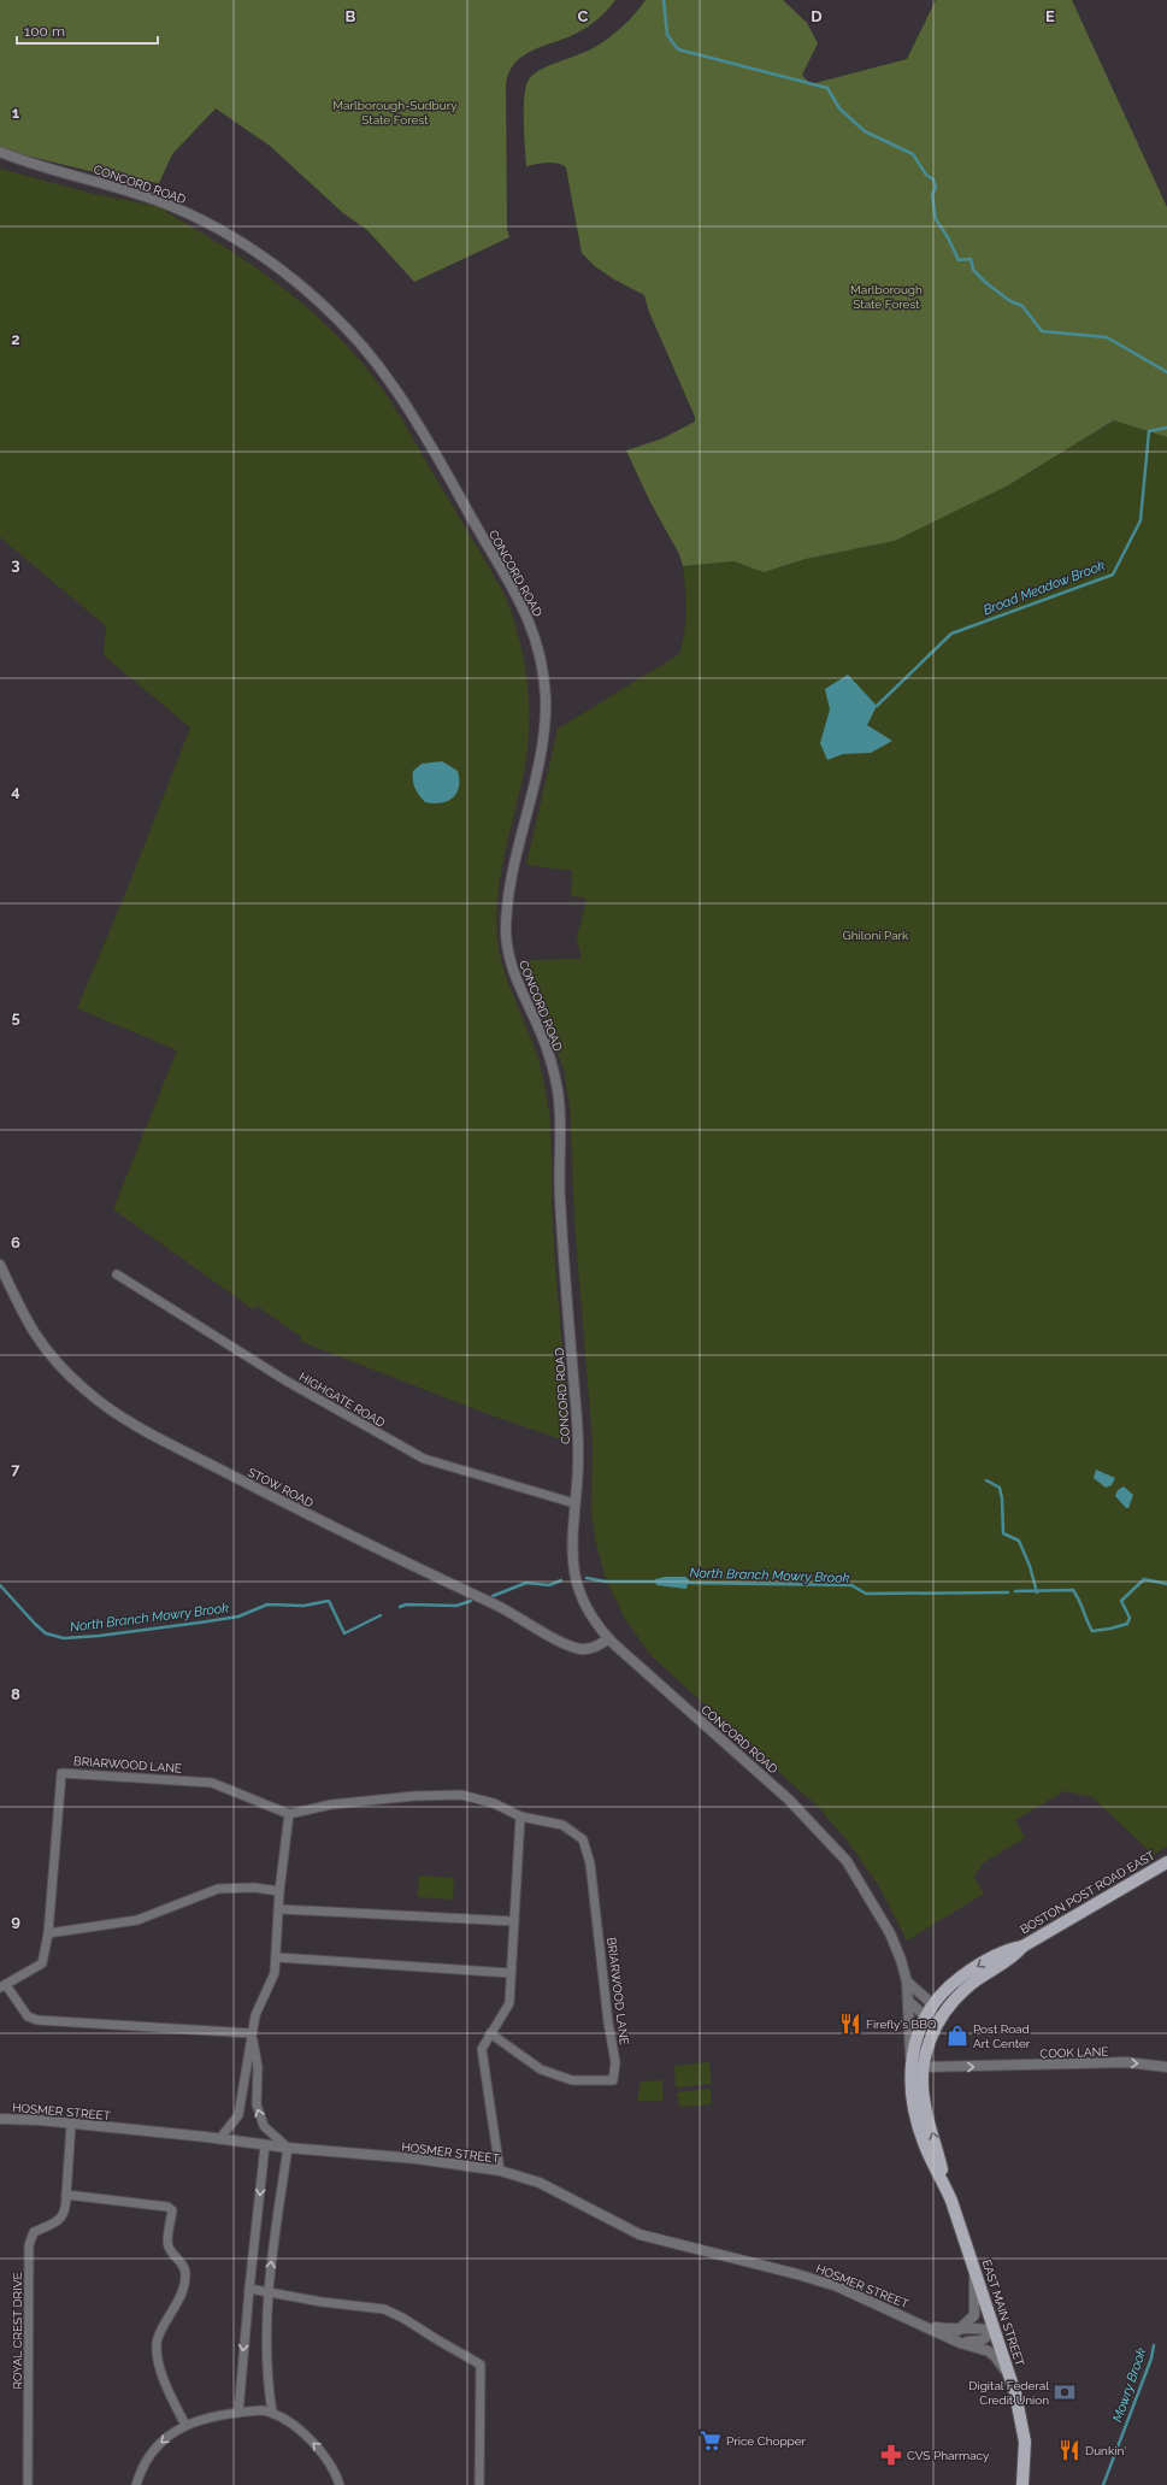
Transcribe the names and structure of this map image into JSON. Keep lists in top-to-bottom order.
{
  "streets": {
    "main road": ["BOSTON POST ROAD EAST", "EAST MAIN STREET"],
    "street": [
      "CONCORD ROAD",
      "HIGHGATE ROAD",
      "STOW ROAD",
      "BRIARWOOD LANE",
      "COOK LANE",
      "HOSMER STREET",
      "ROYAL CREST DRIVE"
    ]
  },
  "crossings": [
    ["CONCORD ROAD", "HIGHGATE ROAD"],
    ["CONCORD ROAD", "STOW ROAD"],
    ["CONCORD ROAD", "BOSTON POST ROAD EAST"],
    ["CONCORD ROAD", "EAST MAIN STREET"],
    ["BOSTON POST ROAD EAST", "COOK LANE"],
    ["BOSTON POST ROAD EAST", "EAST MAIN STREET"],
    ["COOK LANE", "EAST MAIN STREET"],
    ["HOSMER STREET", "EAST MAIN STREET"],
    ["HOSMER STREET", "ROYAL CREST DRIVE"]
  ],
  "one_way": ["COOK LANE"],
  "water": ["Broad Meadow Brook", "North Branch Mowry Brook", "Mowry Brook"],
  "parks": ["Marlborough-Sudbury State Forest", "Marlborough State Forest", "Ghiloni Park"],
  "places": {
    "restaurant": ["Firefly's BBQ", "Dunkin'"],
    "shop": ["Post Road Art Center"],
    "bank": ["Digital Federal Credit Union"],
    "supermarket": ["Price Chopper"],
    "pharmacy": ["CVS Pharmacy"]
  },
  "scale_bar": "100 m",
  "grid": {
    "columns": [
      "B",
      "C",
      "D",
      "E"
    ],
    "rows": [
      "1",
      "2",
      "3",
      "4",
      "5",
      "6",
      "7",
      "8",
      "9"
    ]
  }
}
